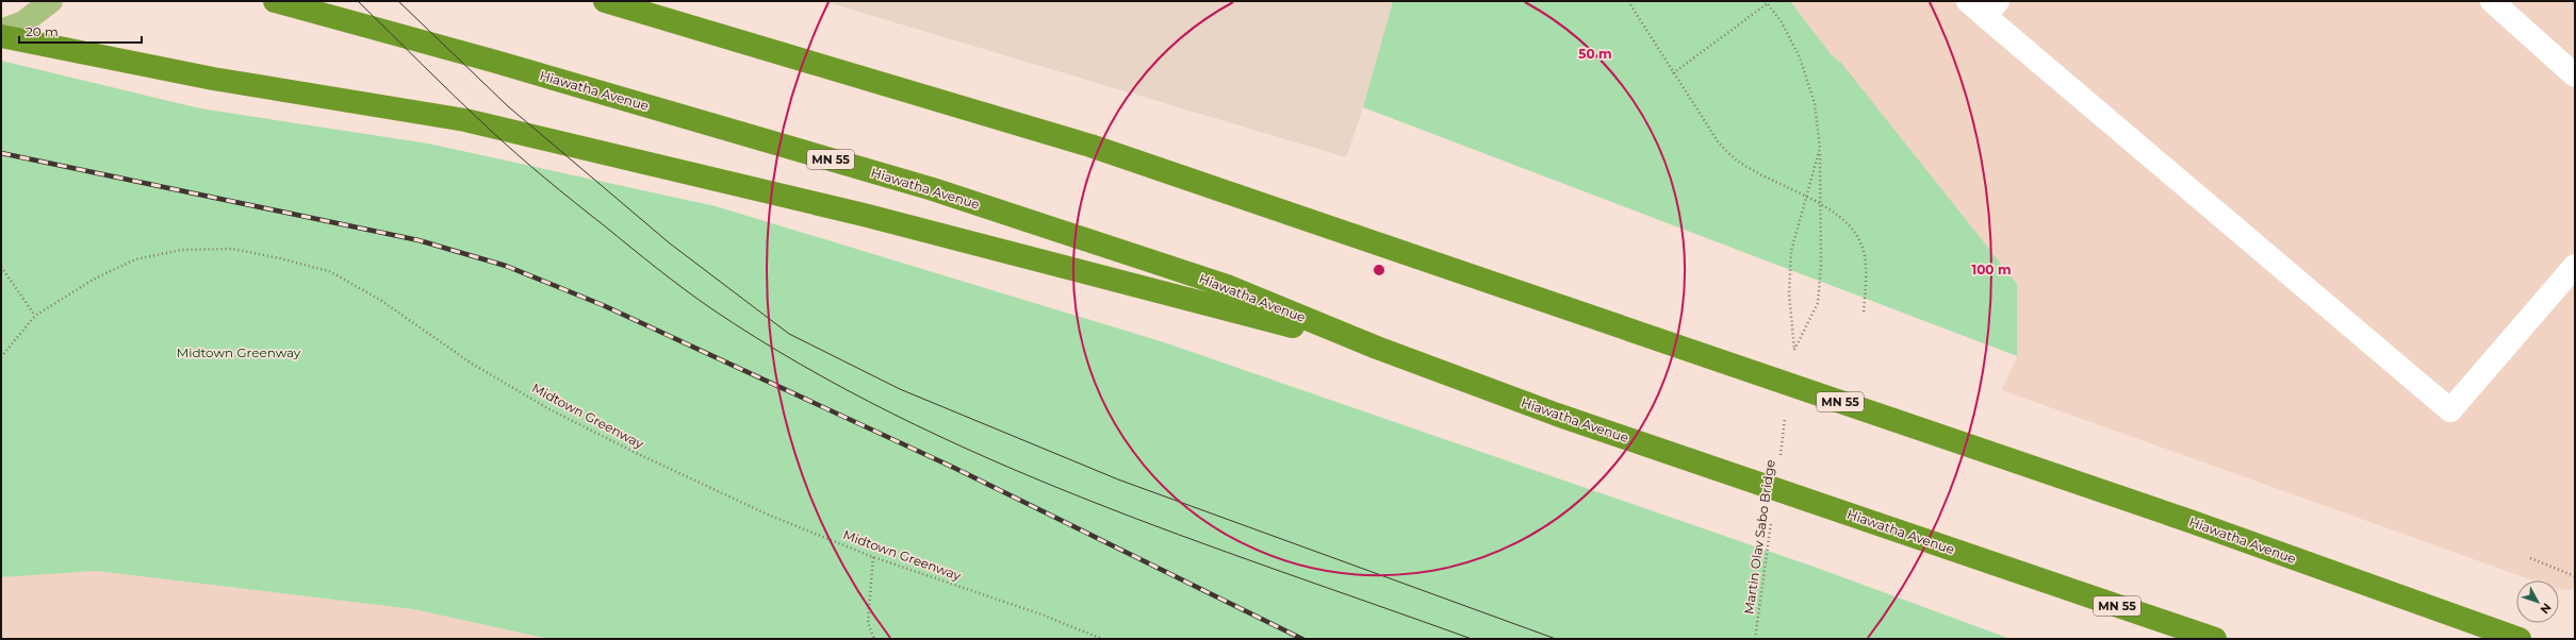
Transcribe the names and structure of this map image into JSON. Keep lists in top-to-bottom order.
{
  "streets": {
    "highway": ["Hiawatha Avenue", "MN 55"],
    "path": ["Midtown Greenway", "Martin Olav Sabo Bridge"]
  },
  "parks": ["Midtown Greenway"],
  "scale_bar": "20 m",
  "north": "bottom right",
  "rings": ["50 m", "100 m"]
}
